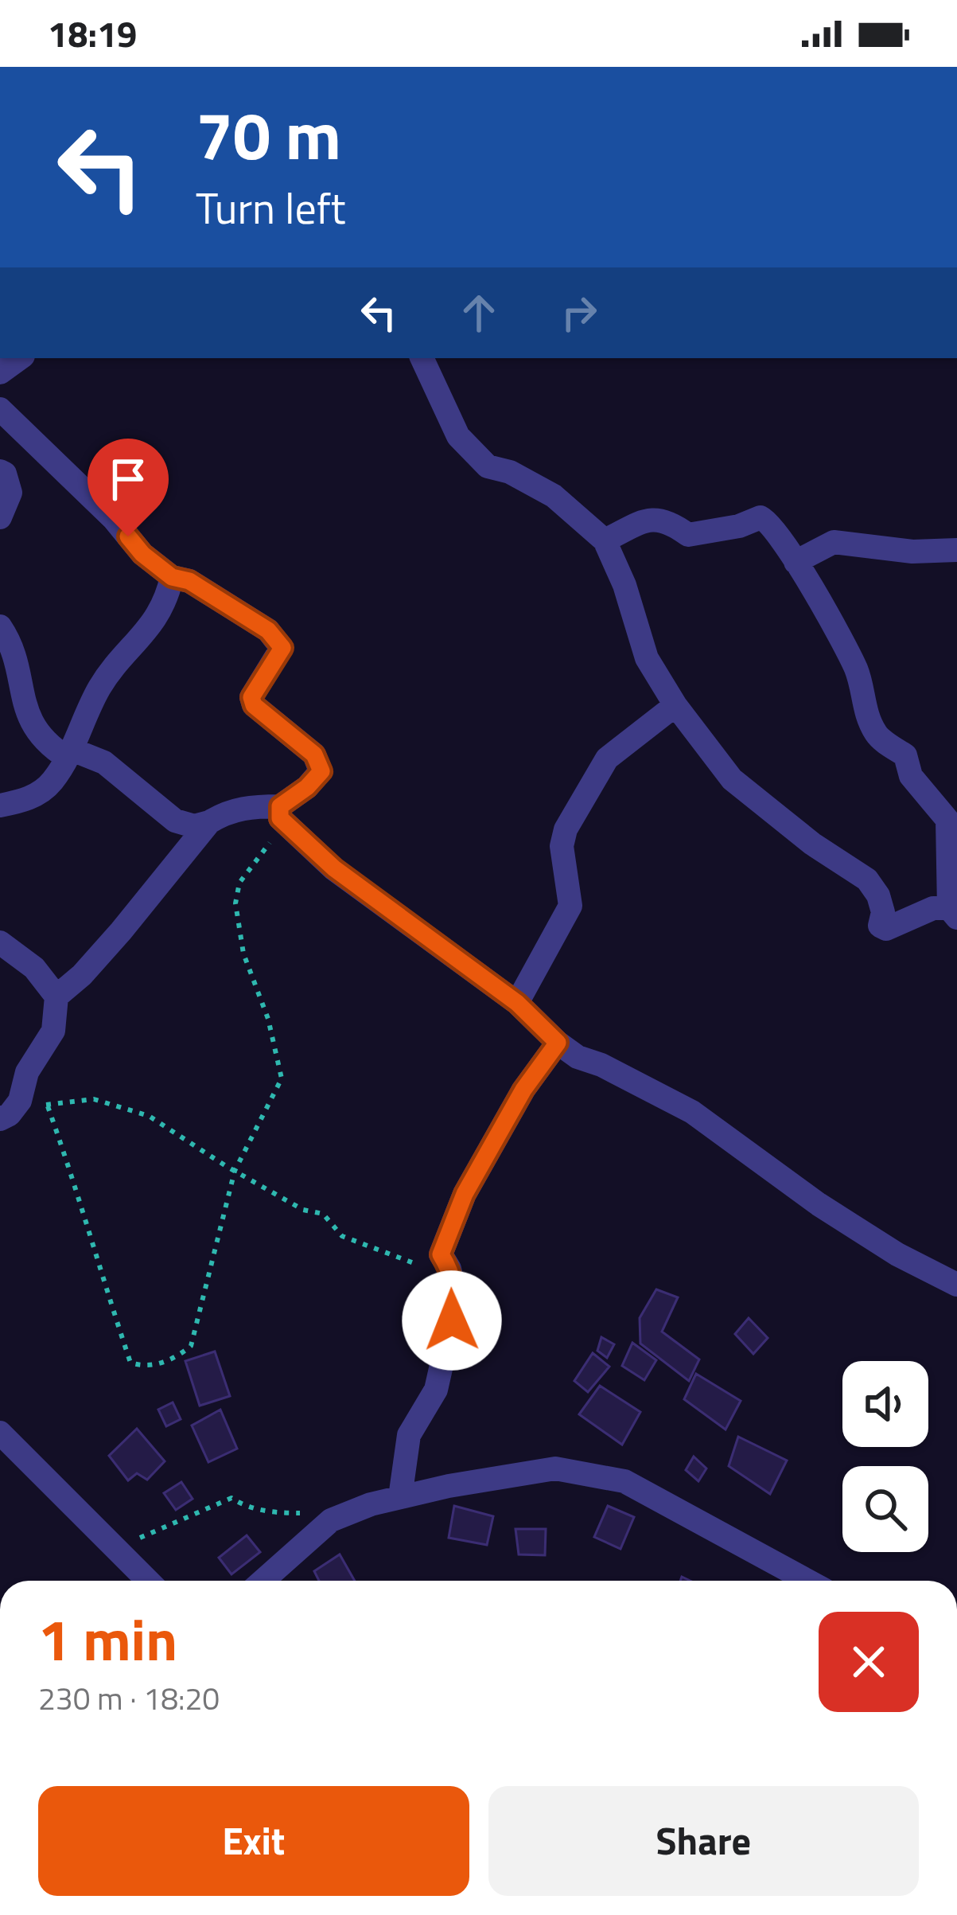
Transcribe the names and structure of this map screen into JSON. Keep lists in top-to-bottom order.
{
  "page": {
    "status": "18:19",
    "turn": ["70 m", "Turn left"],
    "heading": ["1 min", "230 m · 18:20"],
    "buttons": ["Exit", "Share"]
  }
}
